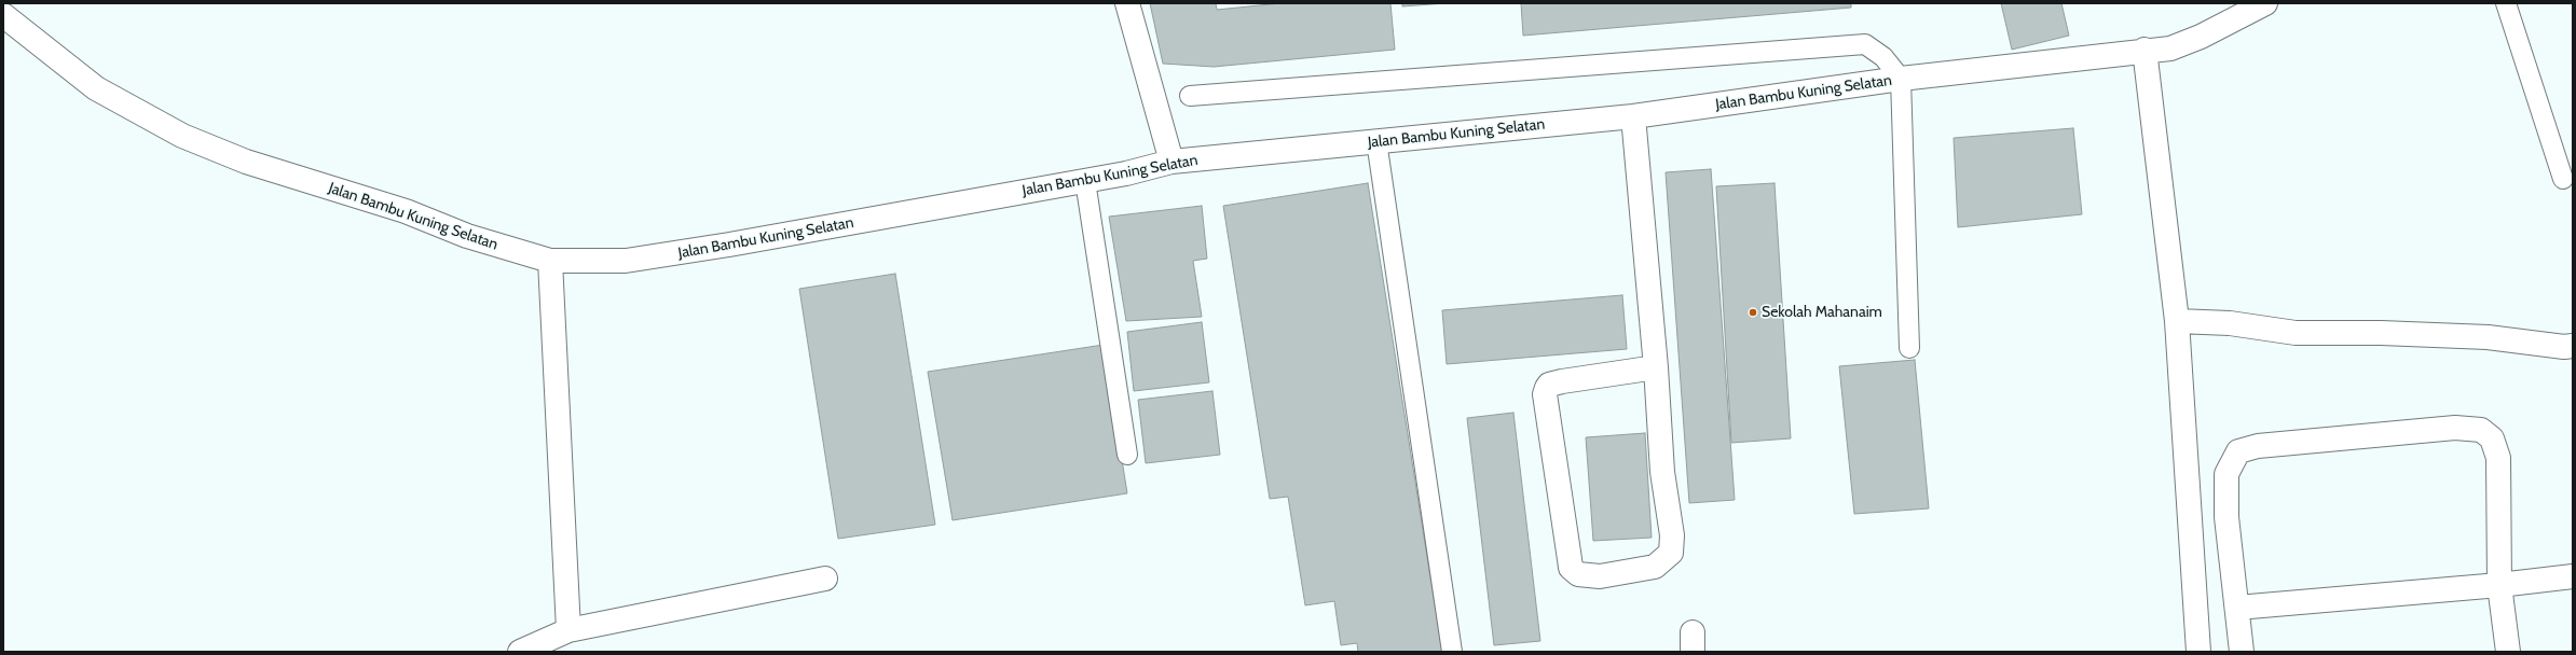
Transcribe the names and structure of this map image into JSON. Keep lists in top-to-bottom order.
{
  "streets": {
    "street": ["Jalan Bambu Kuning Selatan"]
  },
  "places": ["Sekolah Mahanaim"]
}
